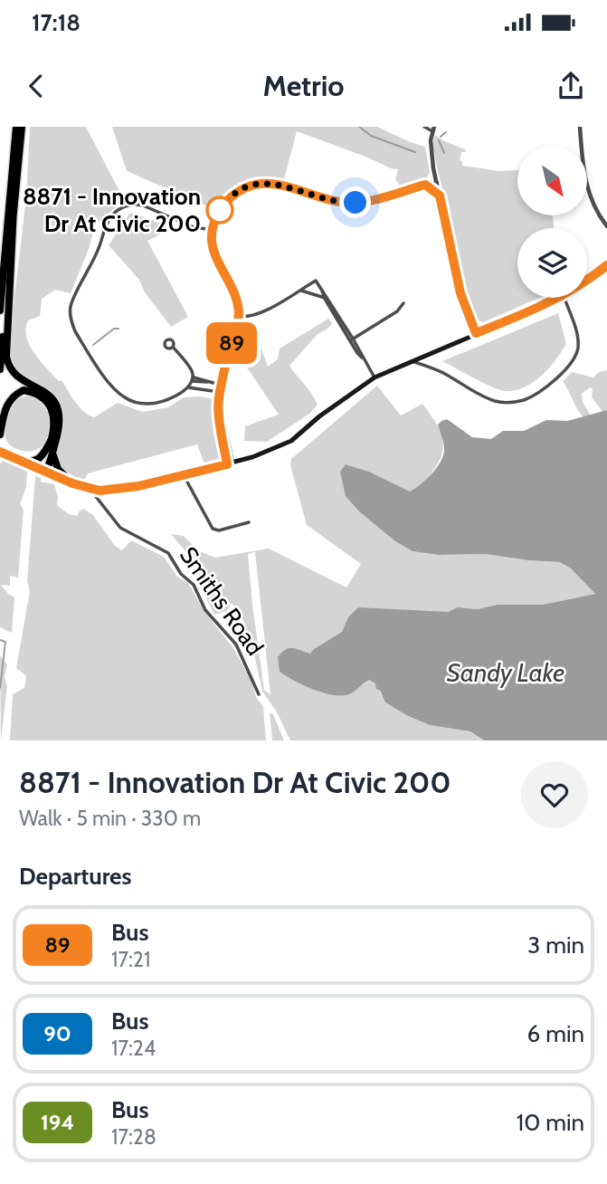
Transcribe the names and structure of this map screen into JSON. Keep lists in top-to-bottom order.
{
  "streets": {
    "street": ["Smiths Road"]
  },
  "water": ["Sandy Lake"],
  "places": ["8871 - Innovation Dr At Civic 200"],
  "lines": ["bus line 89"],
  "north": "bottom right",
  "page": {
    "status": "17:18",
    "header": "Metrio",
    "on_map": "89",
    "heading": [
      ["8871 - Innovation Dr At Civic 200", "Walk · 5 min · 330 m"],
      "Departures"
    ],
    "list": [
      {
        "mark": "89",
        "name": "Bus",
        "note": "17:21",
        "value": "3 min"
      },
      {
        "mark": "90",
        "name": "Bus",
        "note": "17:24",
        "value": "6 min"
      },
      {
        "mark": "194",
        "name": "Bus",
        "note": "17:28",
        "value": "10 min"
      }
    ]
  }
}
